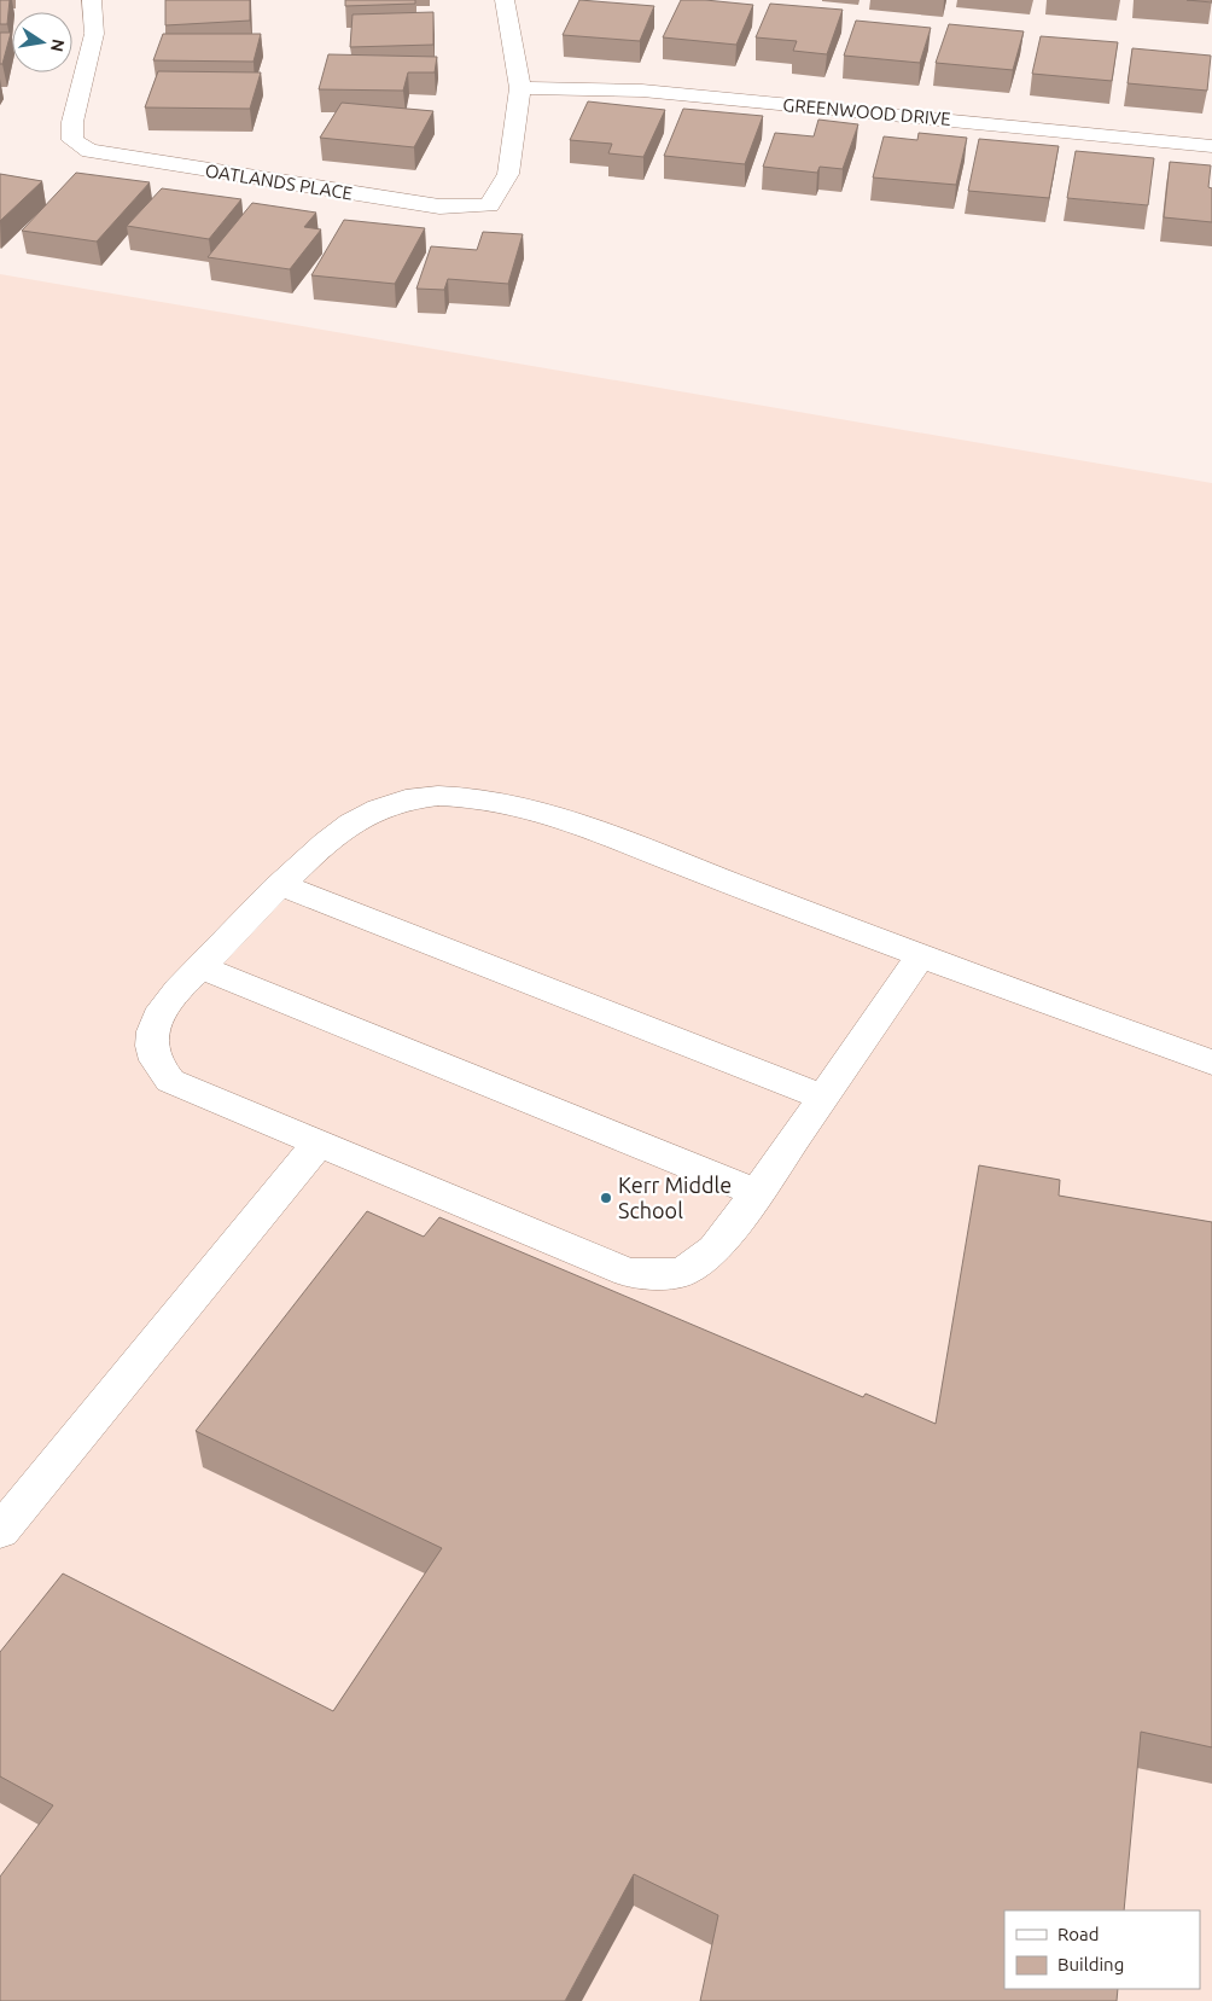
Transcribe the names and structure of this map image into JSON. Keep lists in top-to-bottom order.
{
  "streets": {
    "street": ["GREENWOOD DRIVE", "OATLANDS PLACE"]
  },
  "crossings": [
    ["GREENWOOD DRIVE", "OATLANDS PLACE"]
  ],
  "places": ["Kerr Middle School"],
  "legend": ["Road", "Building"],
  "north": "right"
}
